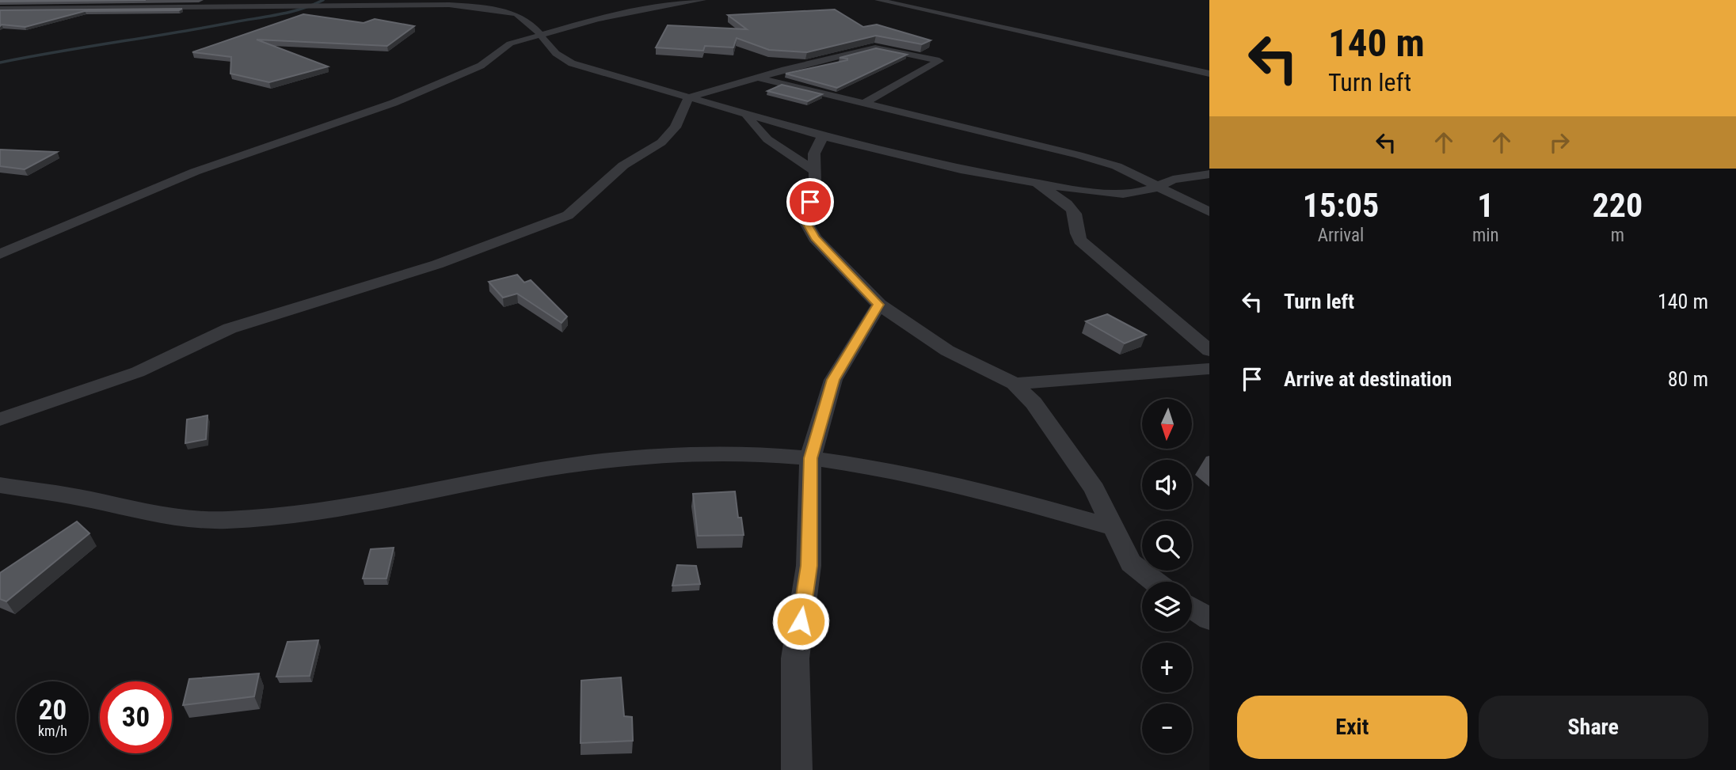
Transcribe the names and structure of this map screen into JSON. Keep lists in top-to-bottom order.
{
  "north": "bottom",
  "page": {
    "turn": ["140 m", "Turn left"],
    "eta": [
      "15:05",
      "Arrival",
      "1",
      "min",
      "220",
      "m"
    ],
    "list": [
      {
        "name": "Turn left",
        "value": "140 m"
      },
      {
        "name": "Arrive at destination",
        "value": "80 m"
      }
    ],
    "map_buttons": ["+", "−"],
    "speed": "20 km/h",
    "limit": "30",
    "buttons": ["Exit", "Share"]
  }
}
